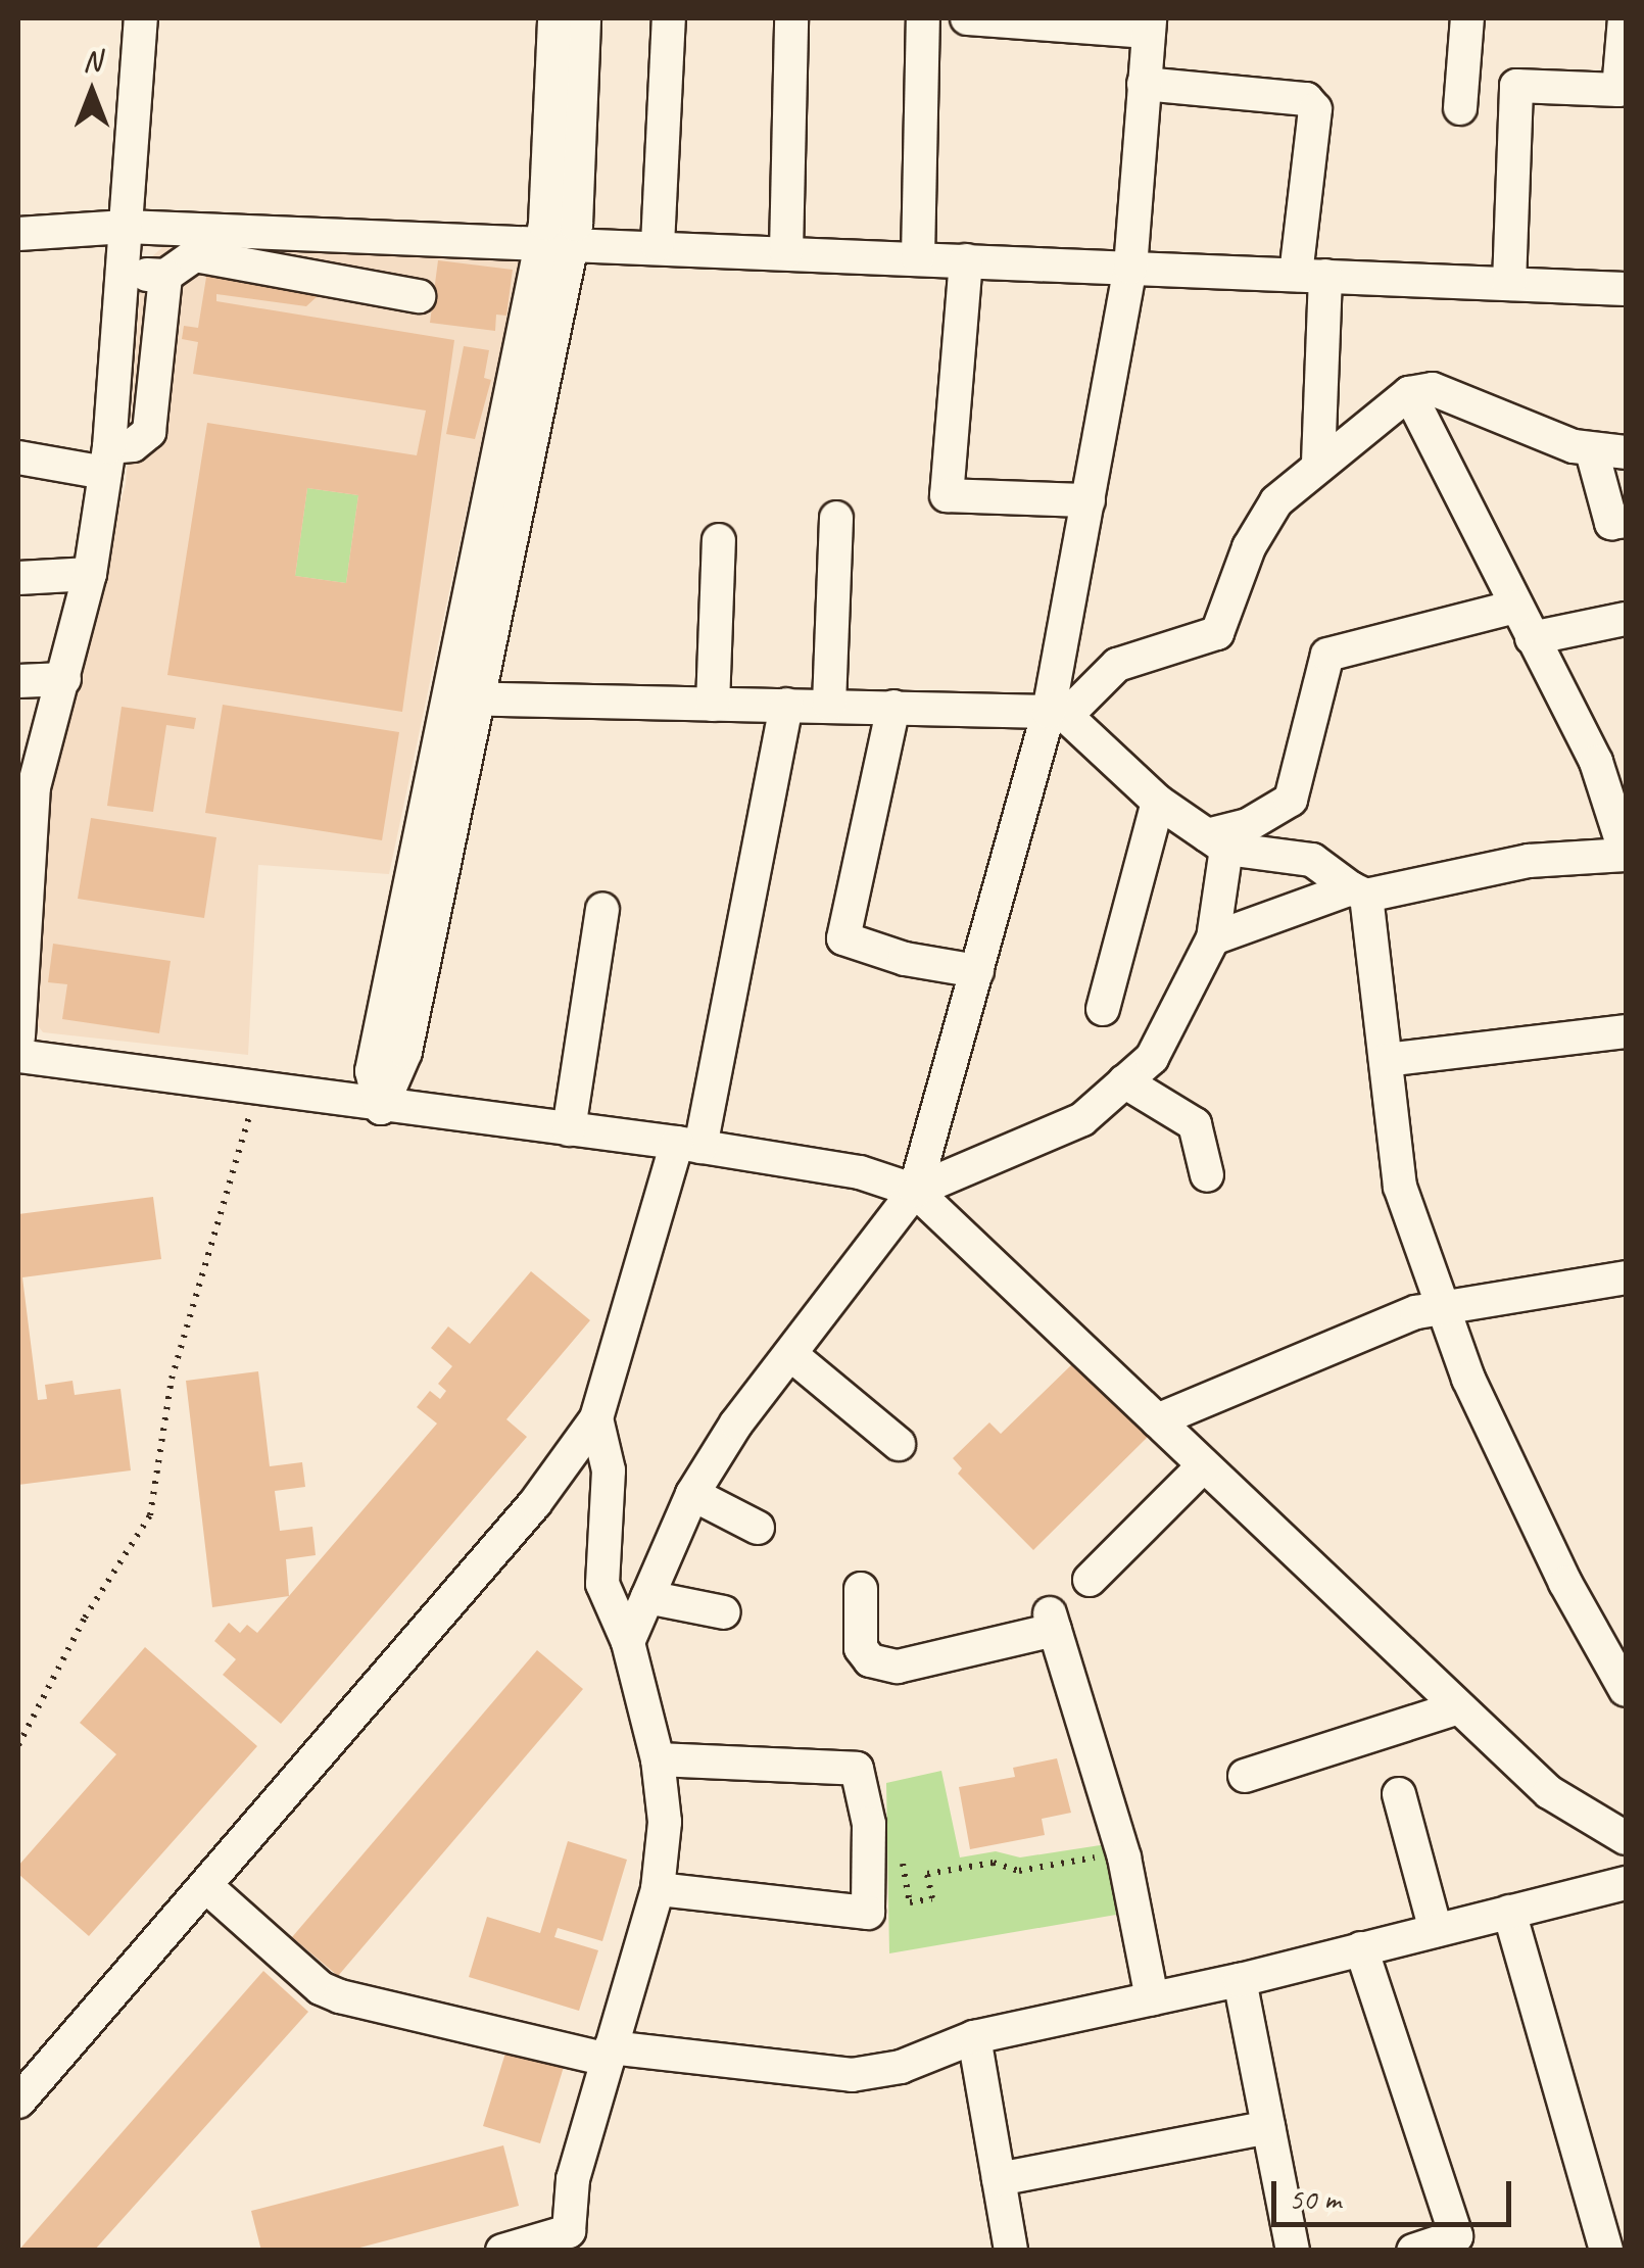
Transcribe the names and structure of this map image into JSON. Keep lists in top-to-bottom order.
{
  "scale_bar": "50 m",
  "north": "top"
}
